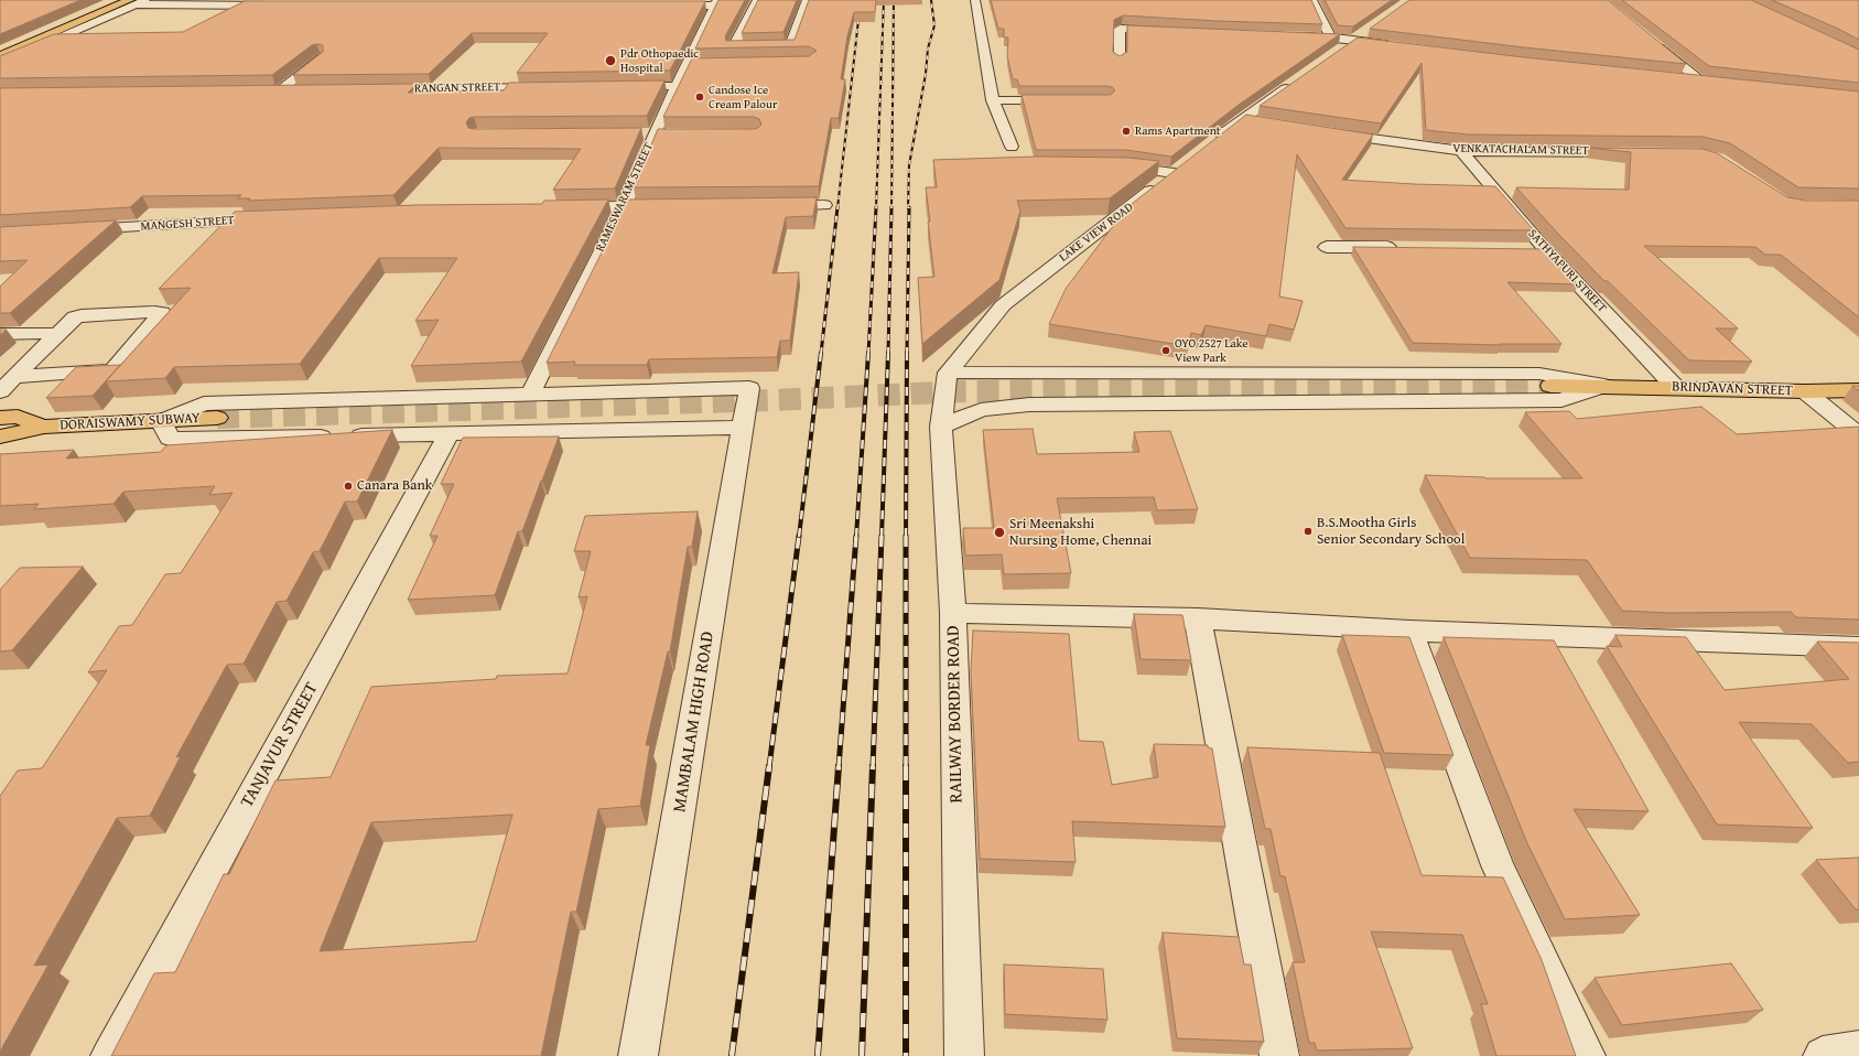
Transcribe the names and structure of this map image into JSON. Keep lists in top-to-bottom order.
{
  "streets": {
    "main road": ["BRINDAVAN STREET", "DORAISWAMY SUBWAY"],
    "street": [
      "RANGAN STREET",
      "VENKATACHALAM STREET",
      "RAMESWARAM STREET",
      "MANGESH STREET",
      "LAKE VIEW ROAD",
      "SATHYAPURI STREET",
      "RAILWAY BORDER ROAD",
      "MAMBALAM HIGH ROAD",
      "TANJAVUR STREET"
    ]
  },
  "crossings": [
    ["VENKATACHALAM STREET", "SATHYAPURI STREET"],
    ["RAMESWARAM STREET", "MAMBALAM HIGH ROAD"],
    ["LAKE VIEW ROAD", "RAILWAY BORDER ROAD"],
    ["SATHYAPURI STREET", "BRINDAVAN STREET"]
  ],
  "places": [
    "Pdr Othopaedic Hospital",
    "Candose Ice Cream Palour",
    "Rams Apartment",
    "OYO 2527 Lake View Park",
    "Canara Bank",
    "B.S.Mootha Girls Senior Secondary School",
    "Sri Meenakshi Nursing Home, Chennai"
  ]
}
